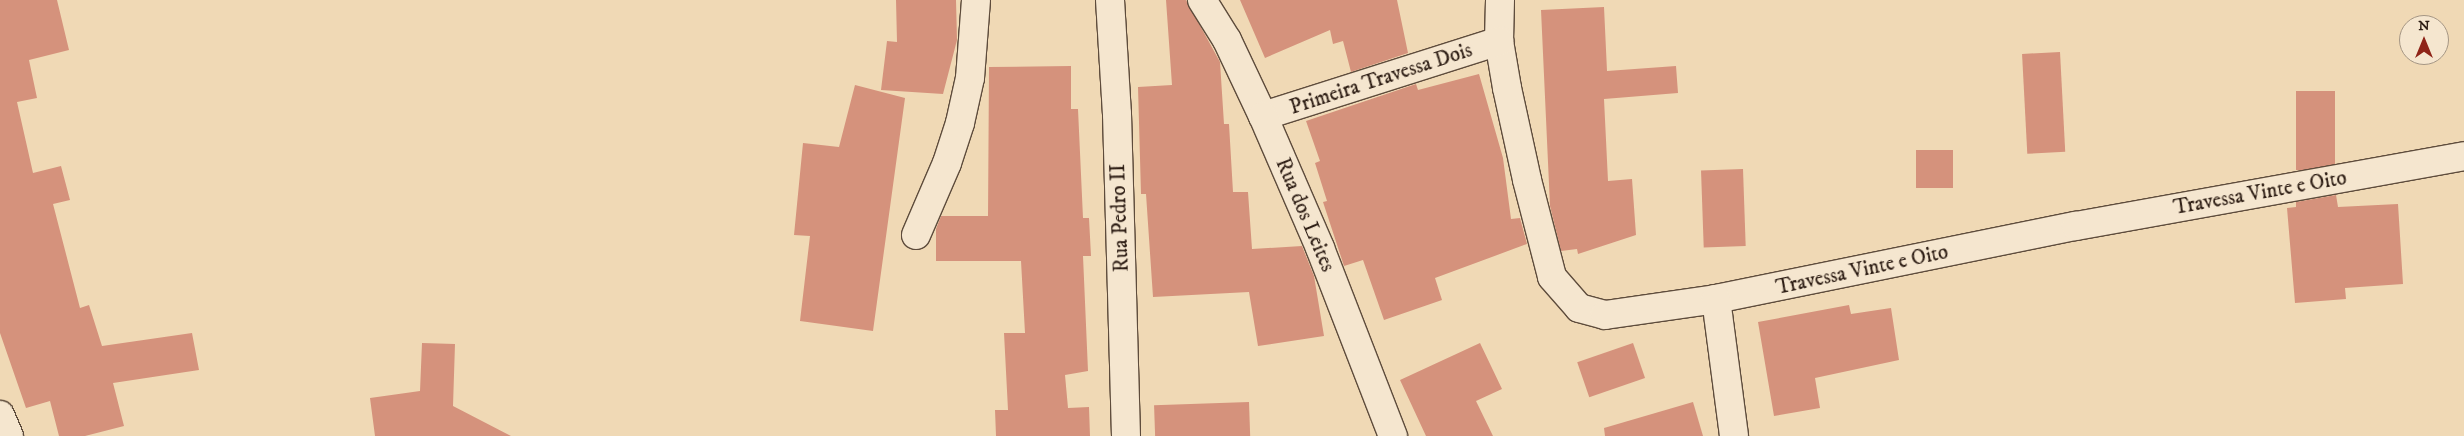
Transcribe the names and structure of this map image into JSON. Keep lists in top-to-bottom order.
{
  "streets": {
    "street": [
      "Primeira Travessa Dois",
      "Travessa Vinte e Oito",
      "Rua dos Leites",
      "Rua Pedro II"
    ]
  },
  "crossings": [
    ["Primeira Travessa Dois", "Travessa Vinte e Oito"],
    ["Primeira Travessa Dois", "Rua dos Leites"]
  ],
  "north": "top"
}
